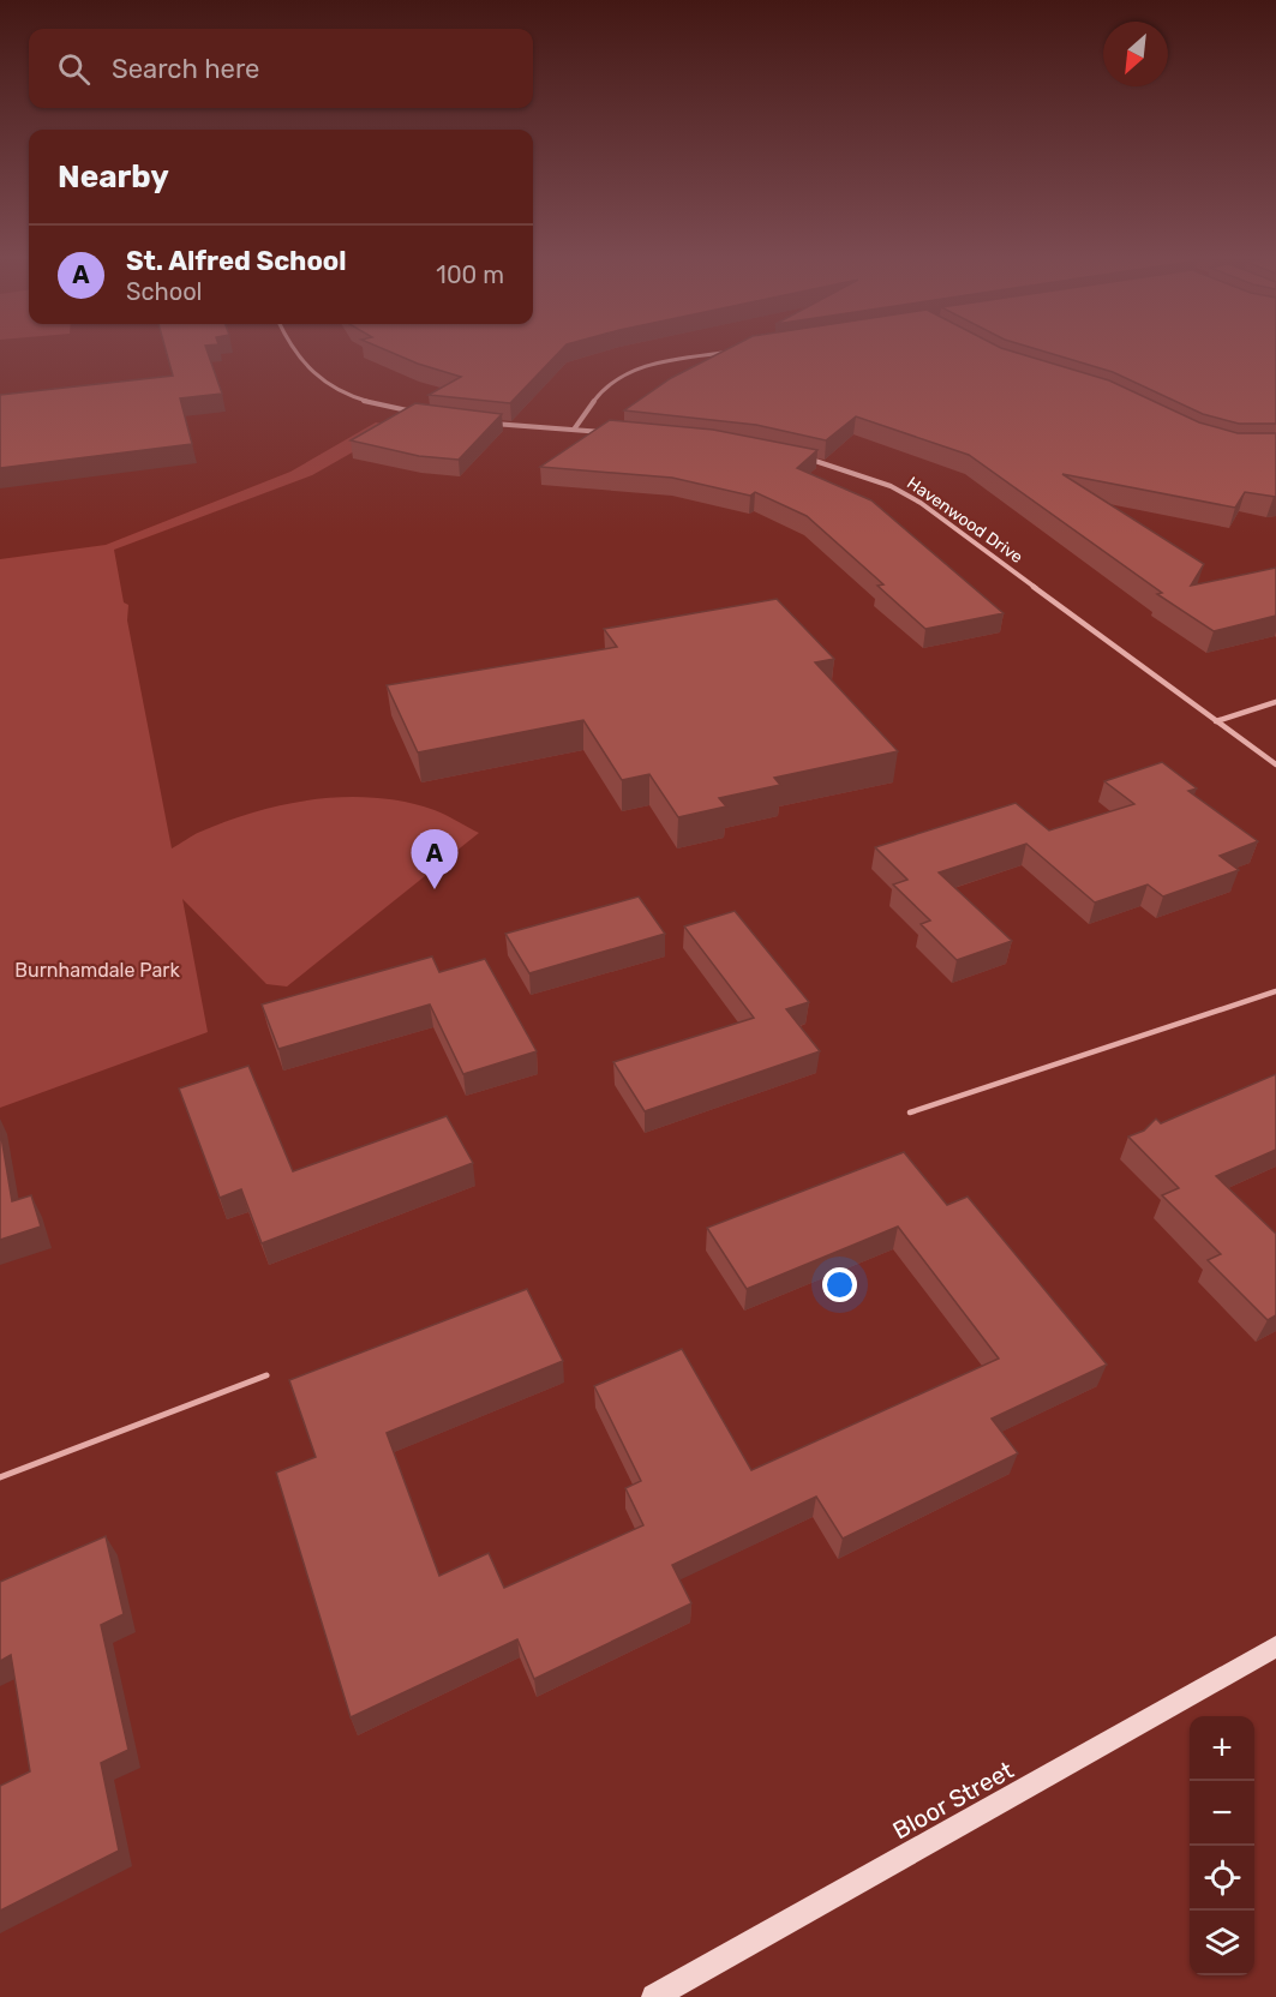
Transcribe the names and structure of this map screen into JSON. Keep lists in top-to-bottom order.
{
  "streets": {
    "main road": ["Bloor Street"],
    "street": ["Havenwood Drive"]
  },
  "parks": ["Burnhamdale Park"],
  "north": "bottom left",
  "page": {
    "search": "Search here",
    "heading": "Nearby",
    "list": [
      {
        "mark": "A",
        "name": "St. Alfred School",
        "note": "School",
        "value": "100 m"
      }
    ],
    "pins": "A",
    "map_buttons": ["+", "−"]
  }
}
